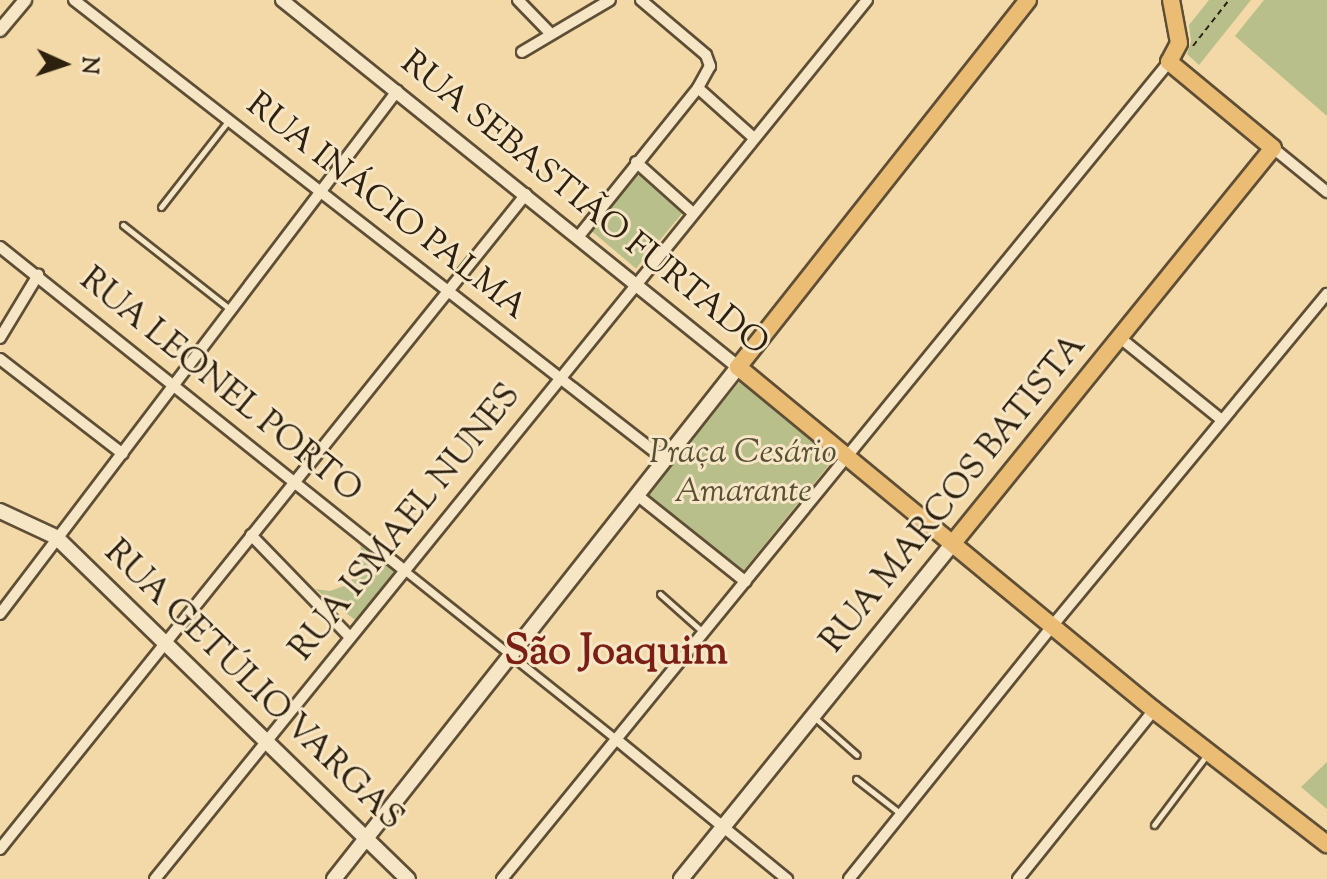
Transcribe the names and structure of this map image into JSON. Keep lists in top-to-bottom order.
{
  "streets": {
    "main road": ["RUA SEBASTIÃO FURTADO", "RUA MARCOS BATISTA", "RUA GETÚLIO VARGAS"],
    "street": ["RUA INÁCIO PALMA", "RUA LEONEL PORTO", "RUA ISMAEL NUNES"]
  },
  "crossings": [
    ["RUA SEBASTIÃO FURTADO", "RUA MARCOS BATISTA"],
    ["RUA SEBASTIÃO FURTADO", "RUA ISMAEL NUNES"],
    ["RUA INÁCIO PALMA", "RUA ISMAEL NUNES"],
    ["RUA LEONEL PORTO", "RUA ISMAEL NUNES"],
    ["RUA ISMAEL NUNES", "RUA GETÚLIO VARGAS"]
  ],
  "districts": ["São Joaquim"],
  "parks": ["Praça Cesário Amarante"],
  "north": "right"
}
